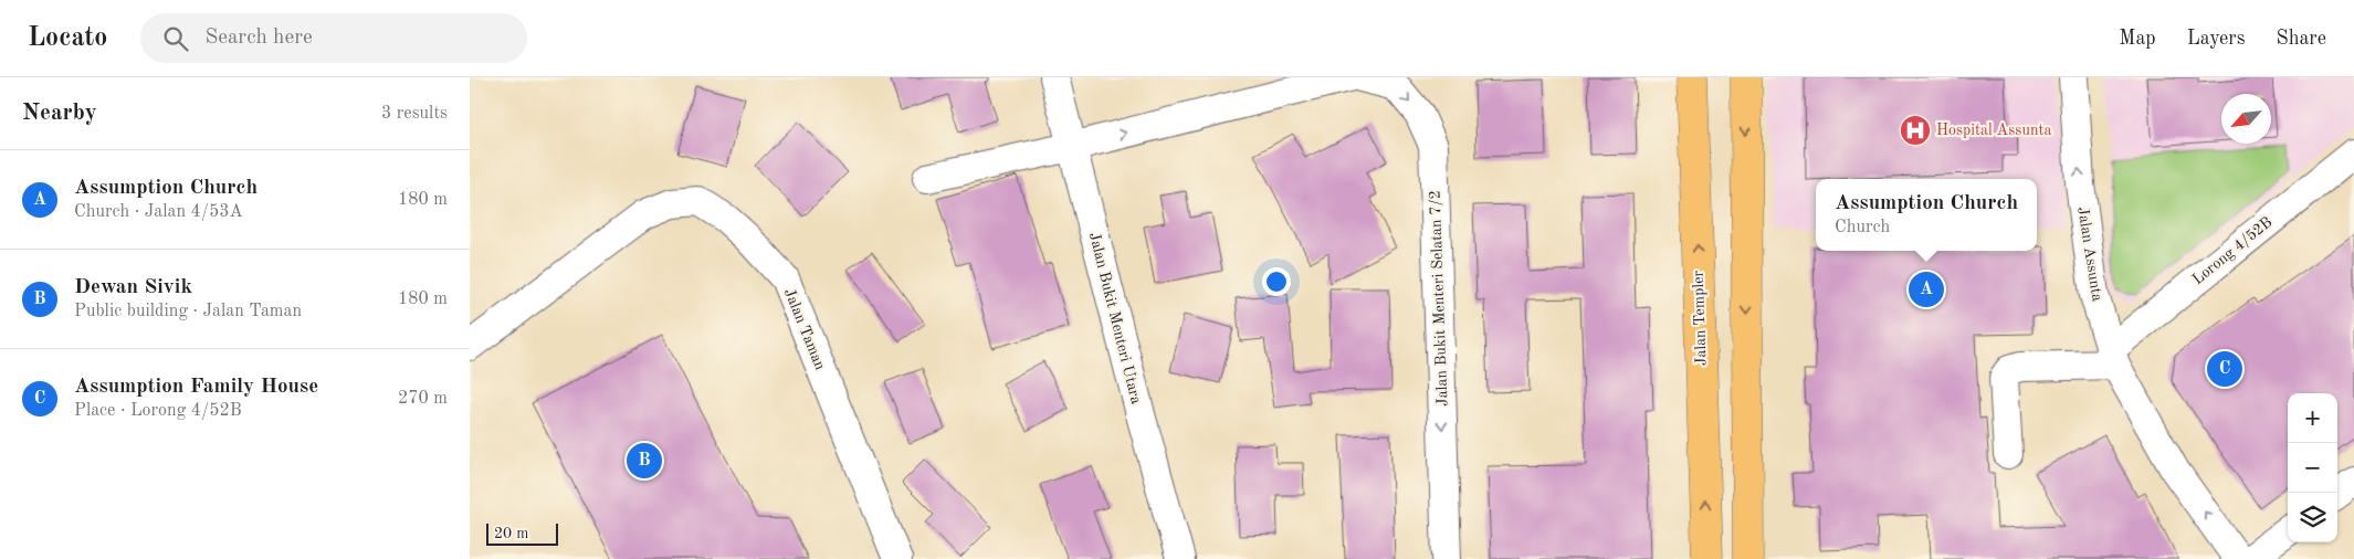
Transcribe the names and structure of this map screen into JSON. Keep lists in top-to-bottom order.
{
  "streets": {
    "main road": ["Jalan Templer"],
    "street": [
      "Lorong 4/52B",
      "Jalan Assunta",
      "Jalan Bukit Menteri Selatan 7/2",
      "Jalan Bukit Menteri Utara",
      "Jalan Taman"
    ]
  },
  "crossings": [
    ["Lorong 4/52B", "Jalan Assunta"]
  ],
  "one_way": ["Jalan Assunta", "Jalan Bukit Menteri Selatan 7/2"],
  "places": {
    "hospital": ["Hospital Assunta"]
  },
  "scale_bar": "20 m",
  "north": "bottom left",
  "page": {
    "header": "Locato",
    "search": "Search here",
    "nav": ["Map", "Layers", "Share"],
    "heading": ["Nearby", "3 results"],
    "list": [
      {
        "mark": "A",
        "name": "Assumption Church",
        "note": "Church · Jalan 4/53A",
        "value": "180 m"
      },
      {
        "mark": "B",
        "name": "Dewan Sivik",
        "note": "Public building · Jalan Taman",
        "value": "180 m"
      },
      {
        "mark": "C",
        "name": "Assumption Family House",
        "note": "Place · Lorong 4/52B",
        "value": "270 m"
      }
    ],
    "popup": ["Assumption Church", "Church"],
    "pins": ["A", "C", "B"],
    "map_buttons": ["+", "−"],
    "scale": "20 m"
  }
}
